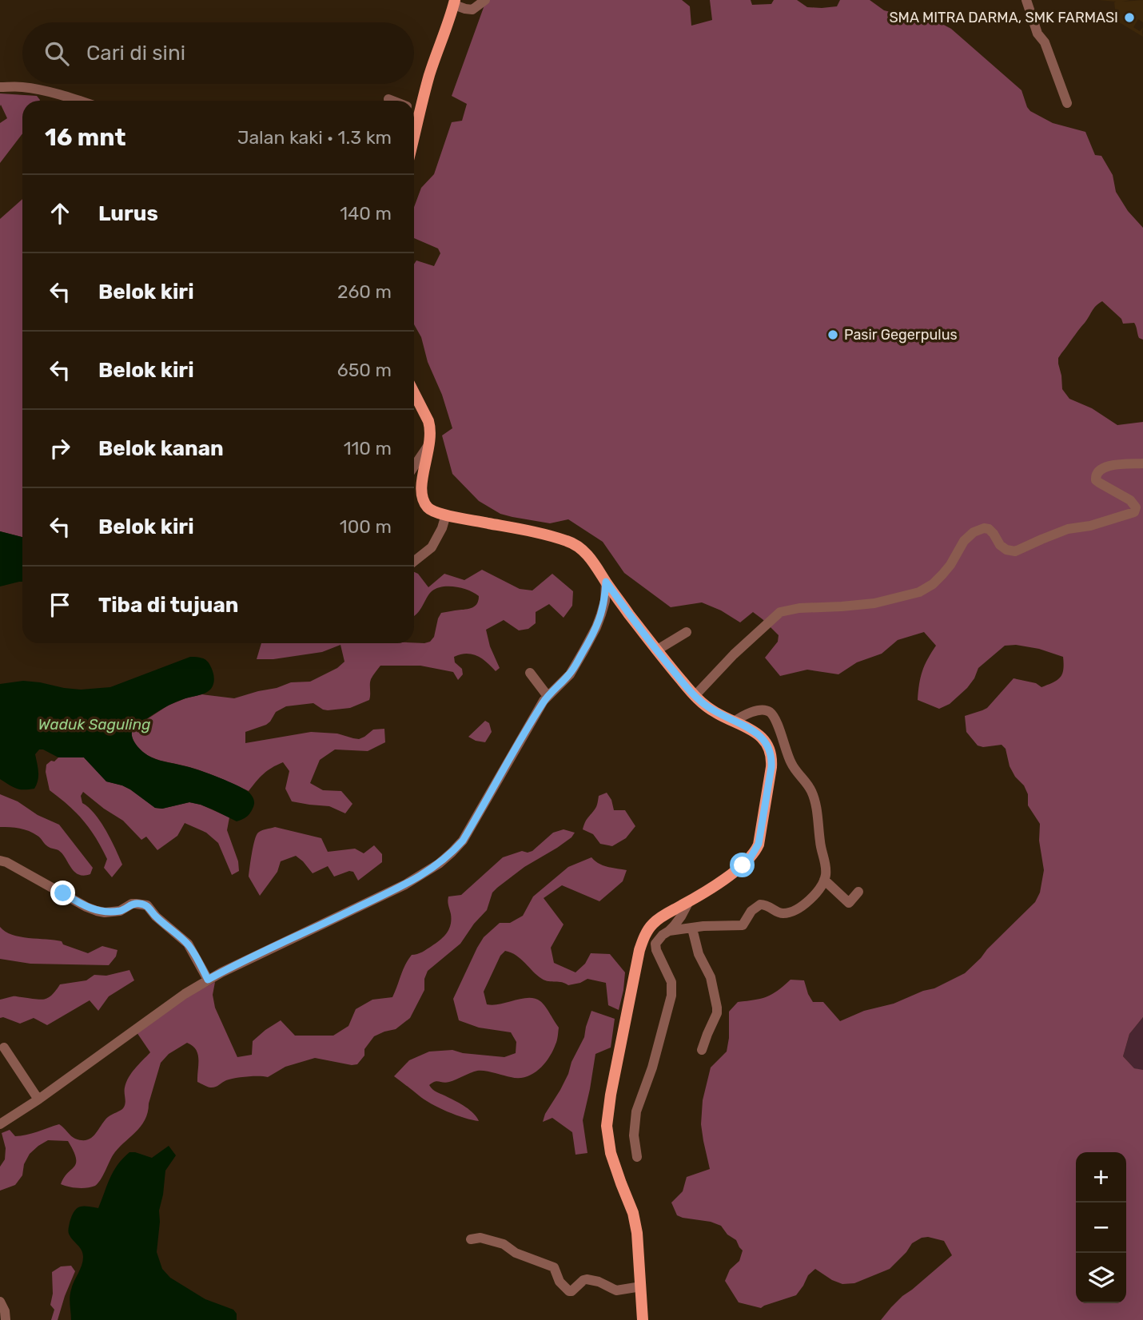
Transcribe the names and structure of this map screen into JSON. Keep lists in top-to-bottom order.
{
  "water": ["Waduk Saguling"],
  "places": ["SMA MITRA DARMA, SMK FARMASI", "Pasir Gegerpulus"],
  "page": {
    "search": "Cari di sini",
    "heading": ["16 mnt", "Jalan kaki · 1.3 km"],
    "list": [
      ["Lurus", "140 m"],
      ["Belok kiri", "260 m"],
      ["Belok kiri", "650 m"],
      ["Belok kanan", "110 m"],
      ["Belok kiri", "100 m"],
      "Tiba di tujuan"
    ],
    "map_buttons": ["+", "−"]
  }
}
